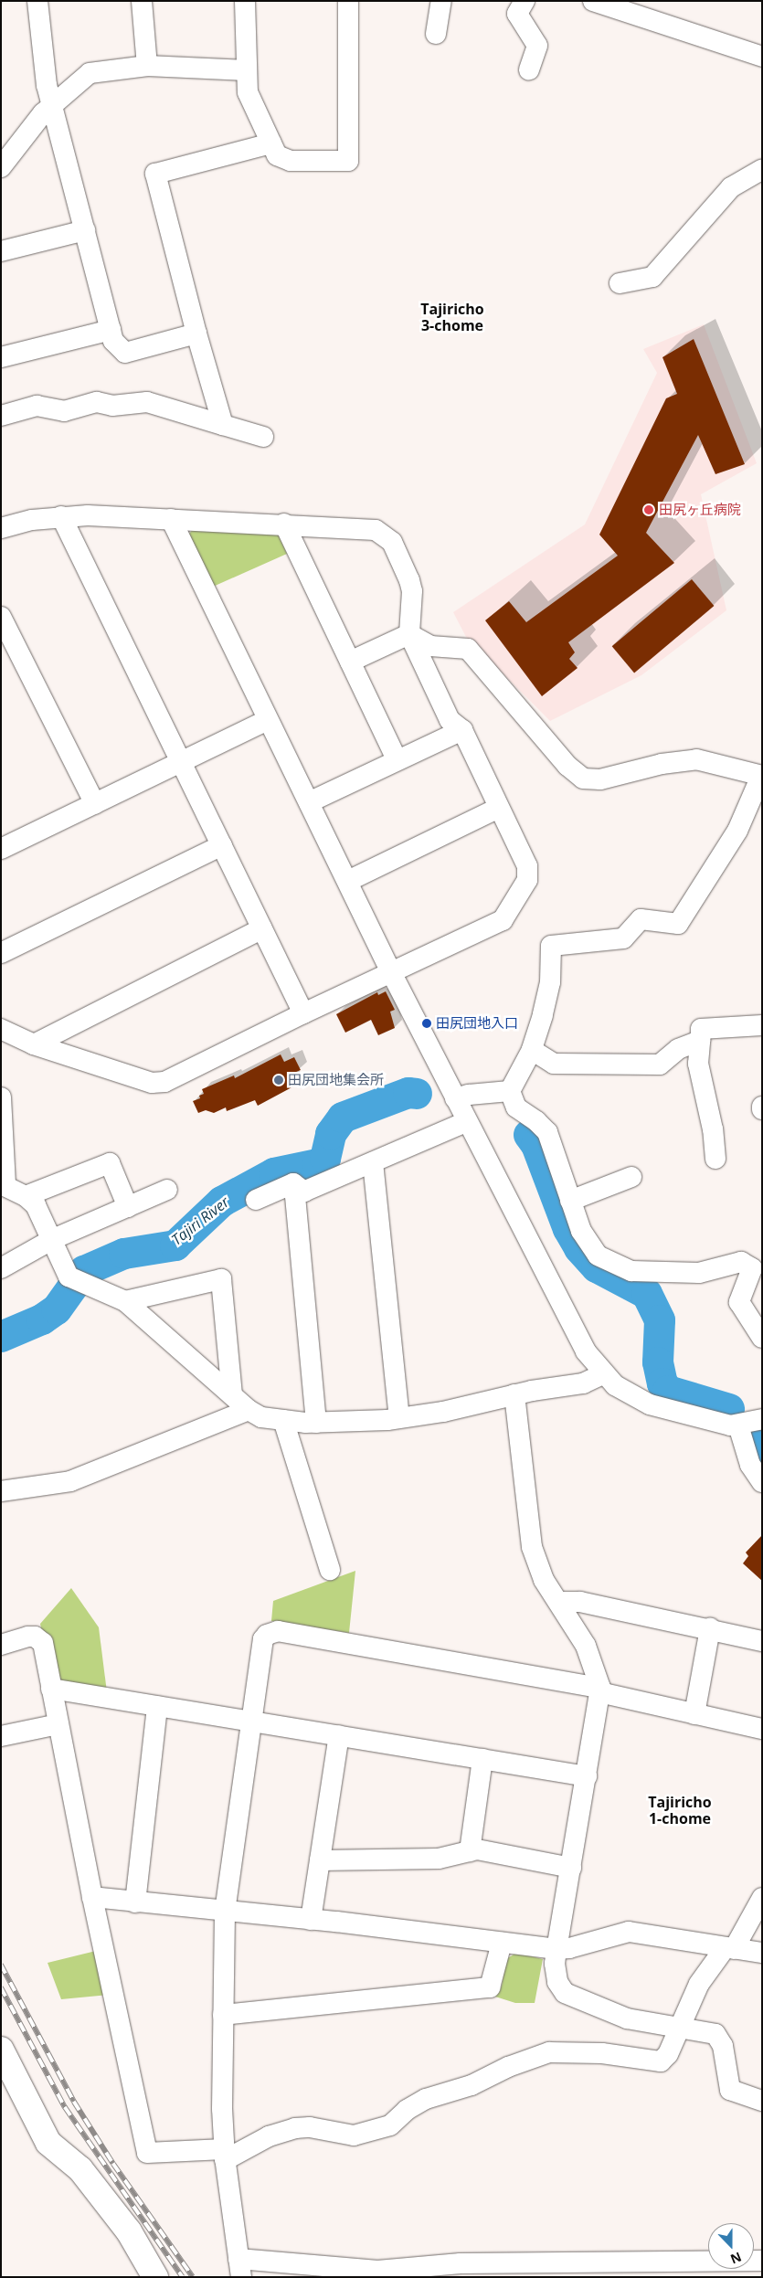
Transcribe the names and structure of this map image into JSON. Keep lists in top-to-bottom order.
{
  "districts": ["Tajiricho 3-chome", "Tajiricho 1-chome"],
  "water": ["Tajiri River"],
  "places": ["田尻ヶ丘病院", "田尻団地入口", "田尻団地集会所"],
  "north": "bottom"
}
